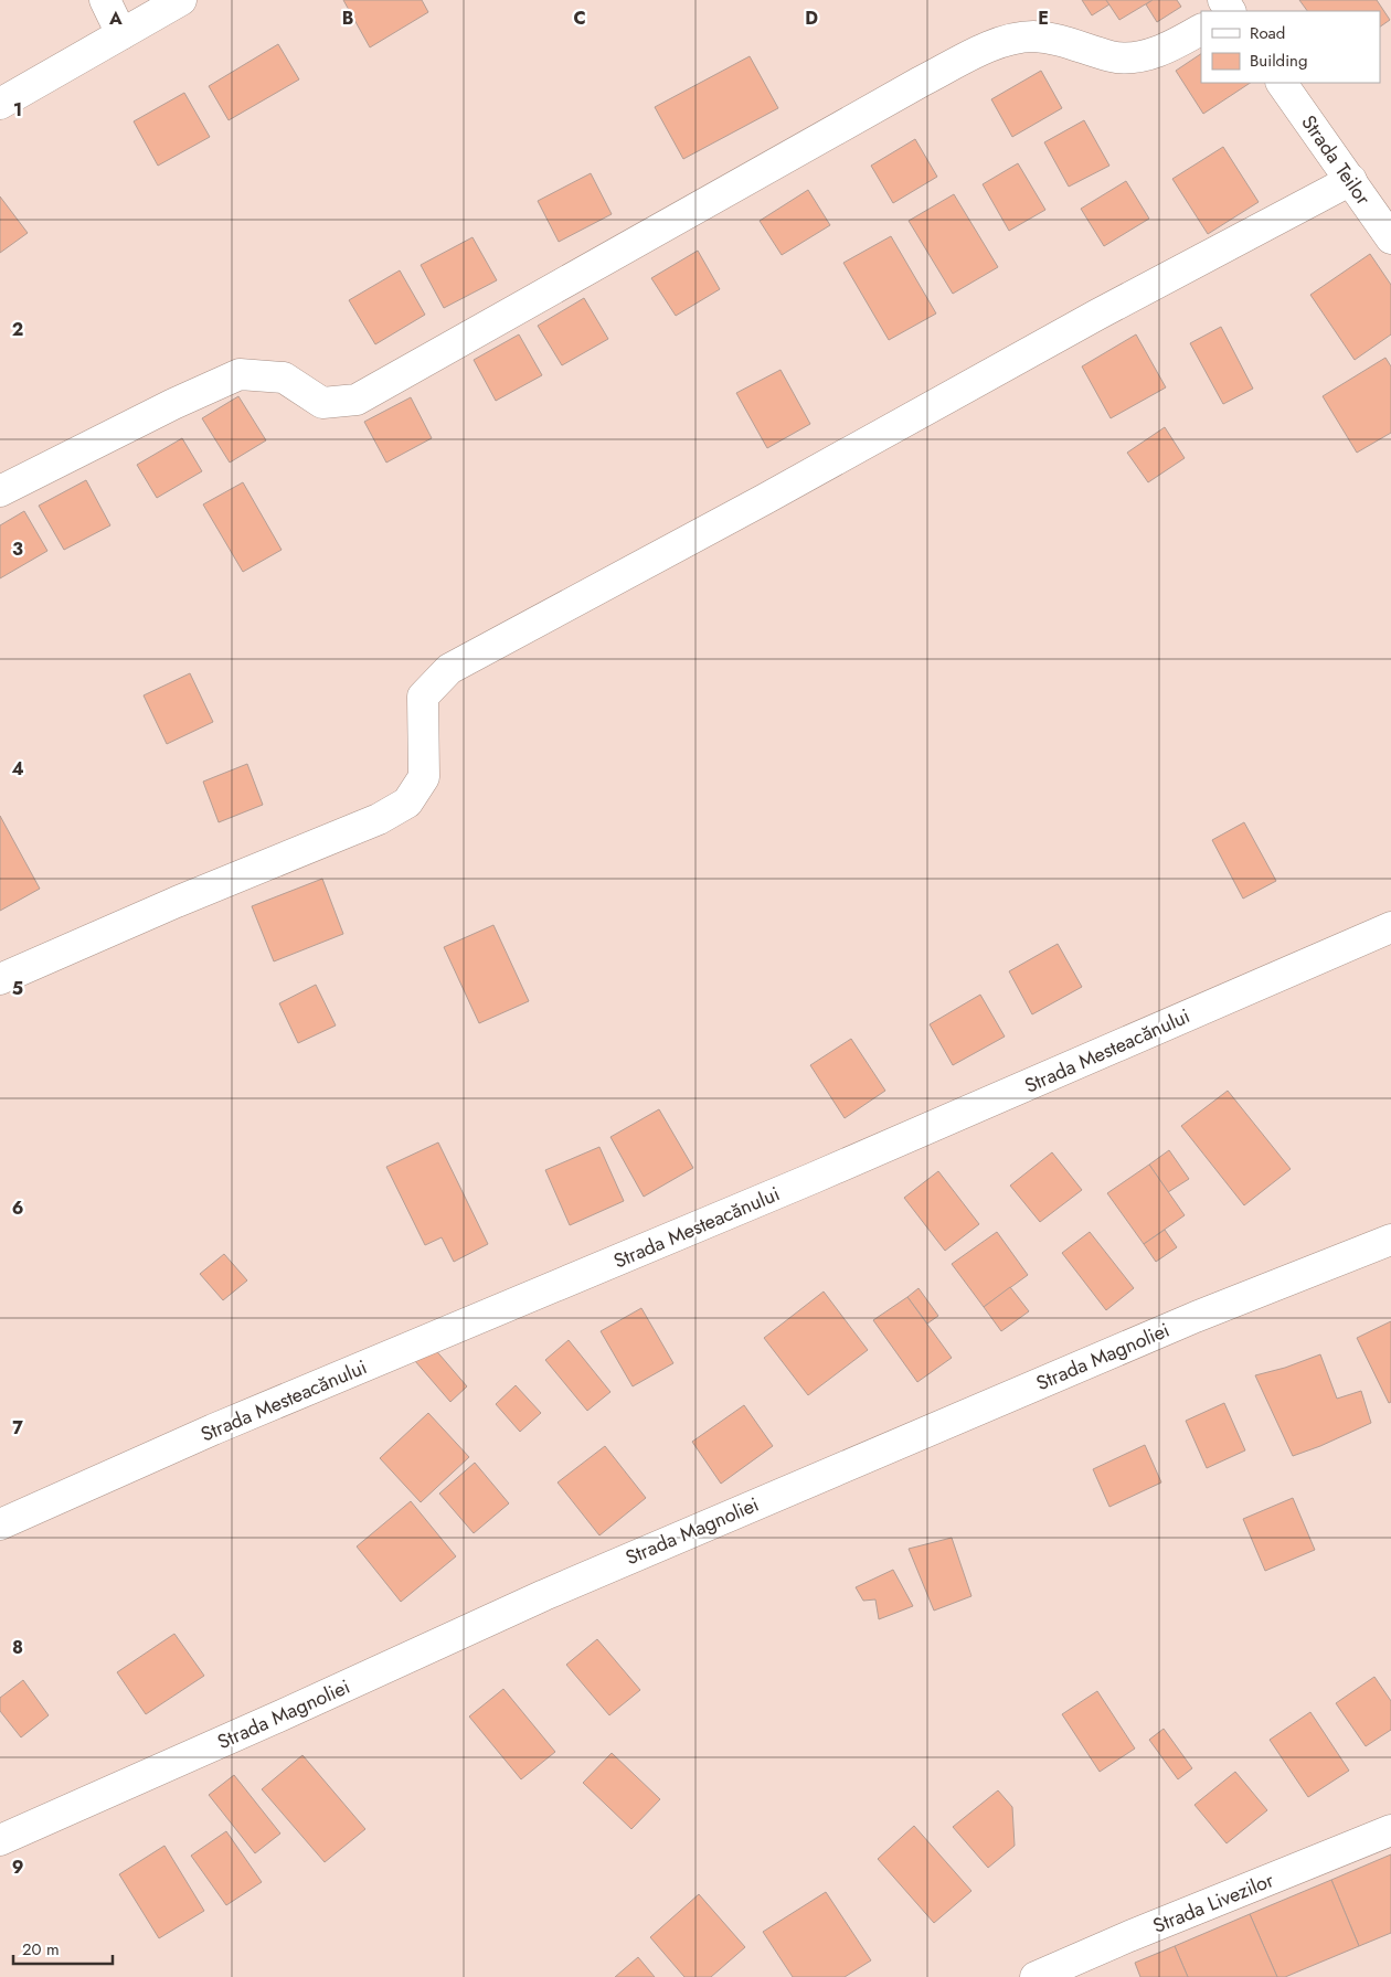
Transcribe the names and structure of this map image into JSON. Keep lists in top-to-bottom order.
{
  "streets": {
    "street": [
      "Strada Teilor",
      "Strada Mesteacănului",
      "Strada Magnoliei",
      "Strada Livezilor"
    ]
  },
  "legend": ["Road", "Building"],
  "scale_bar": "20 m",
  "grid": {
    "columns": [
      "A",
      "B",
      "C",
      "D",
      "E"
    ],
    "rows": [
      "1",
      "2",
      "3",
      "4",
      "5",
      "6",
      "7",
      "8",
      "9"
    ]
  }
}
